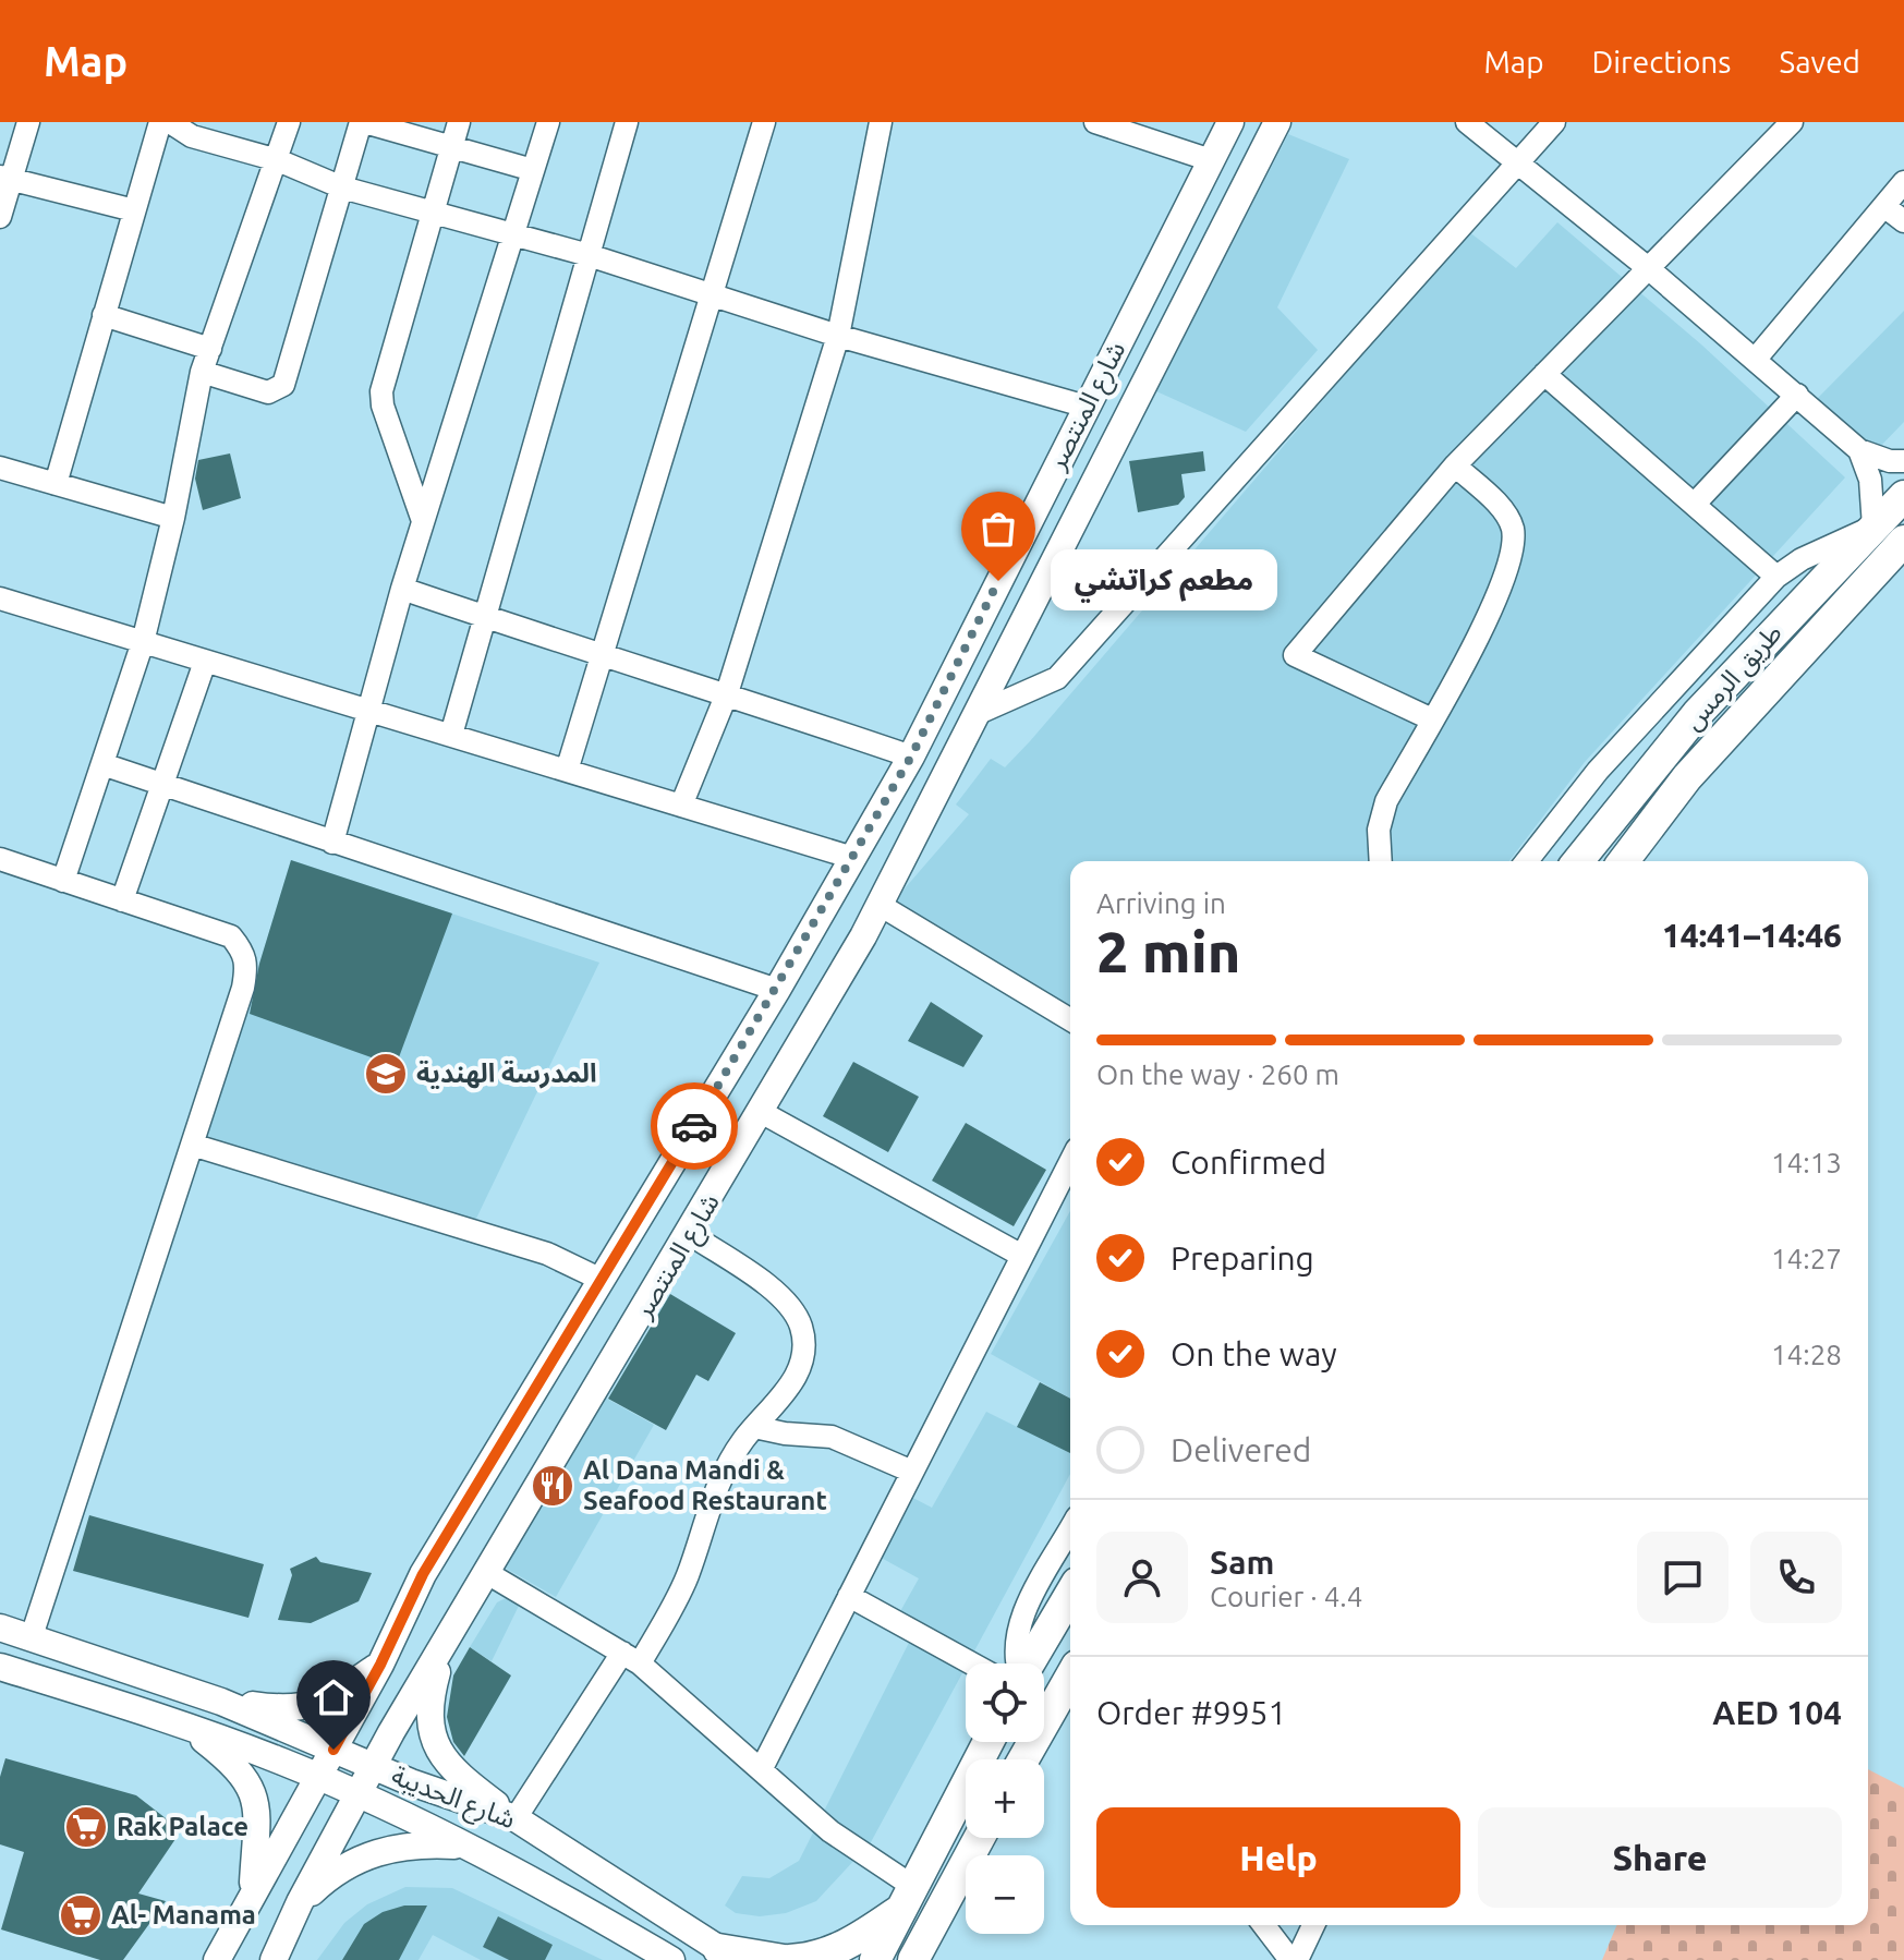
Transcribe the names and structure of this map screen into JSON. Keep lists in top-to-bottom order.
{
  "streets": {
    "highway": ["طريق الرمس"],
    "main road": ["شارع المنتصر", "شارع الحديبة"]
  },
  "crossings": [
    ["شارع المنتصر", "شارع الحديبة"]
  ],
  "places": {
    "other": ["مطعم كراتشي"],
    "school or university": ["المدرسة الهندية"],
    "restaurant": ["Al Dana Mandi & Seafood Restaurant"],
    "supermarket": ["Rak Palace", "Al- Manama"]
  },
  "page": {
    "header": "Map",
    "nav": ["Map", "Directions", "Saved"],
    "bubble": "مطعم كراتشي",
    "heading": ["2 min", "Arriving in", "14:41–14:46"],
    "panel": [
      "Sam",
      "Courier · 4.4",
      "Order #9951",
      "AED 104"
    ],
    "bar": "On the way · 260 m",
    "list": [
      ["Confirmed", "14:13"],
      ["Preparing", "14:27"],
      ["On the way", "14:28"],
      "Delivered"
    ],
    "map_buttons": ["+", "−"],
    "buttons": ["Help", "Share"]
  }
}
